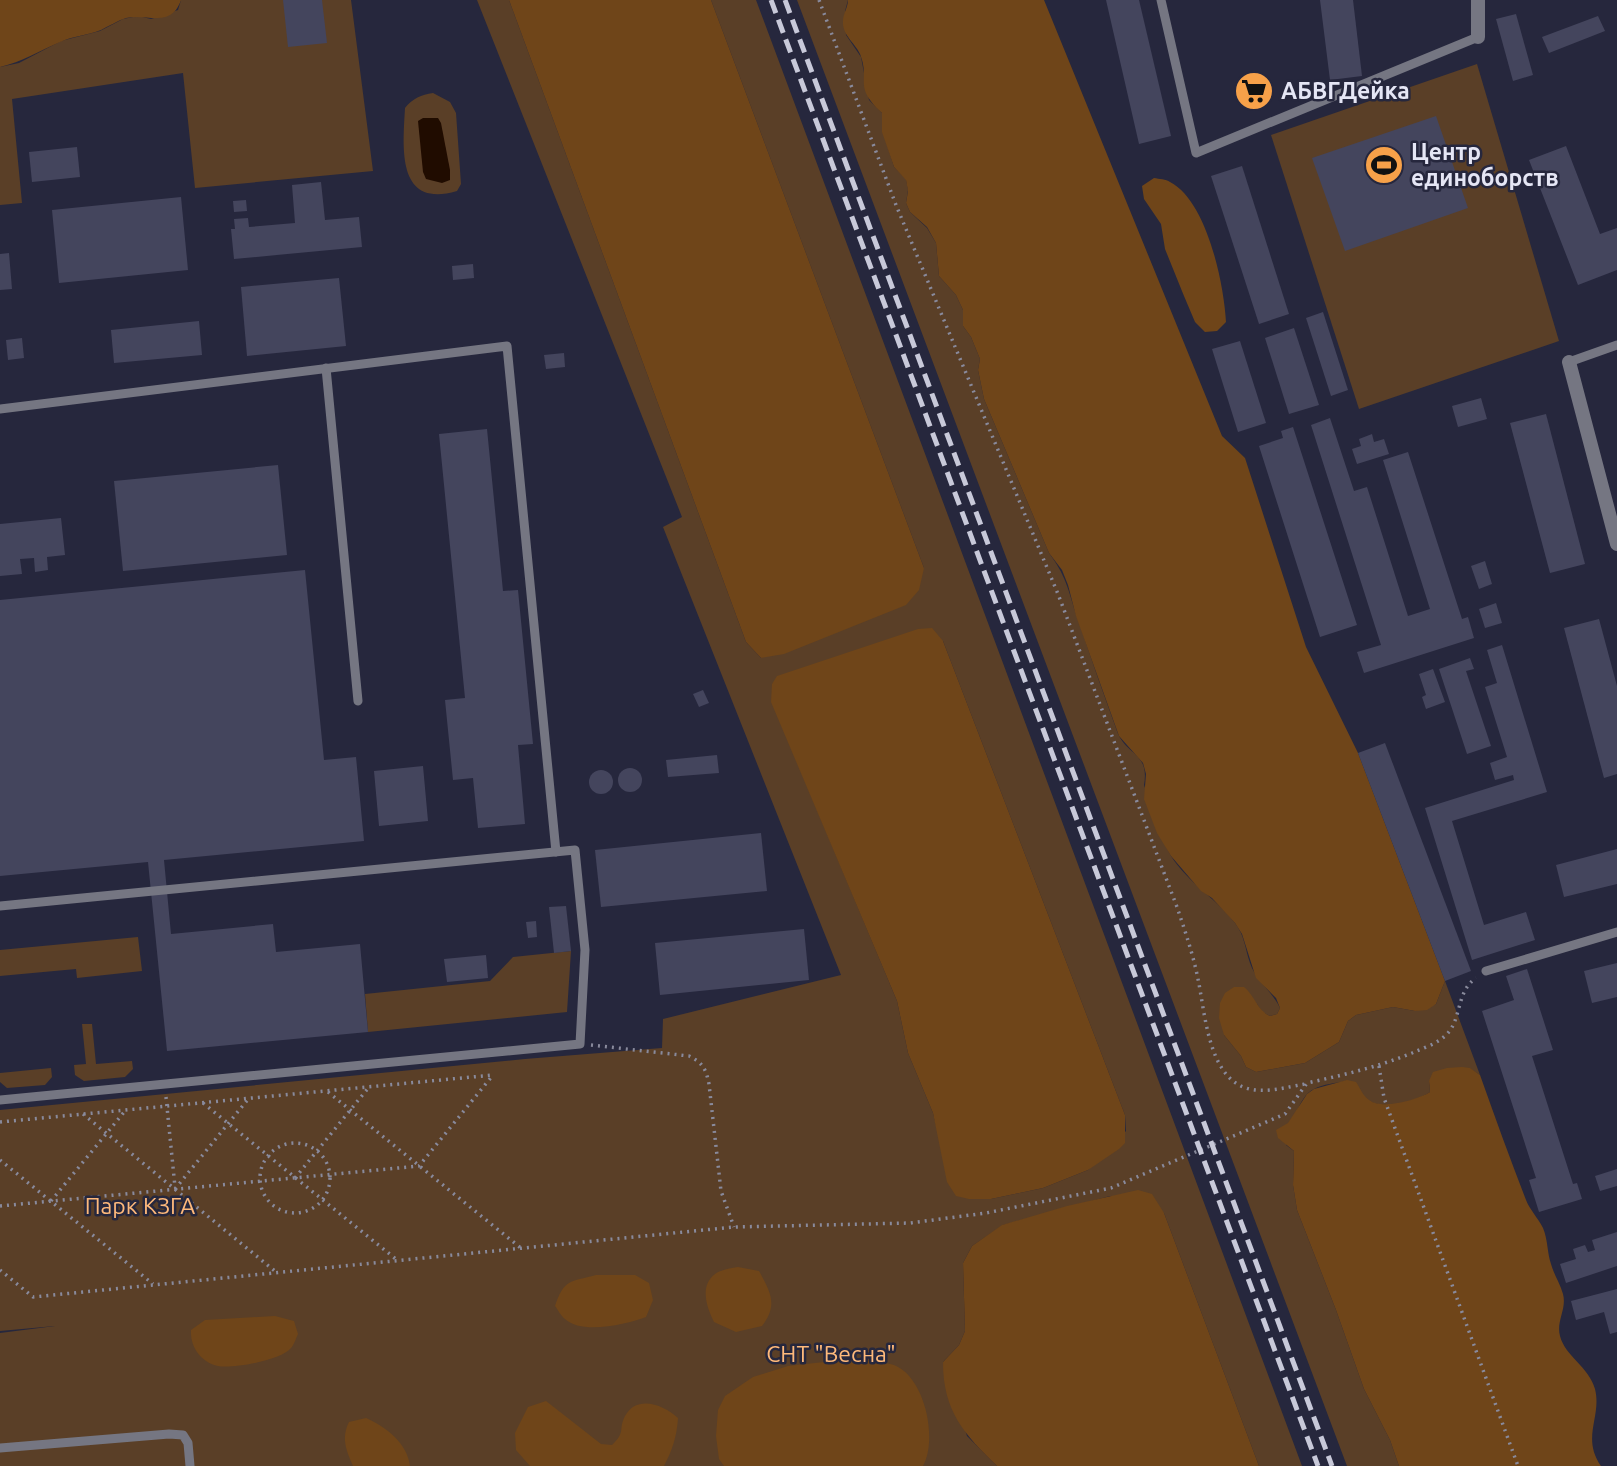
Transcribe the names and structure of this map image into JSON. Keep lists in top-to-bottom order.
{
  "parks": ["Парк КЗГА", "СНТ \"Весна\""],
  "places": {
    "supermarket": ["АБВГДейка"],
    "sports": ["Центр единоборств"]
  }
}
